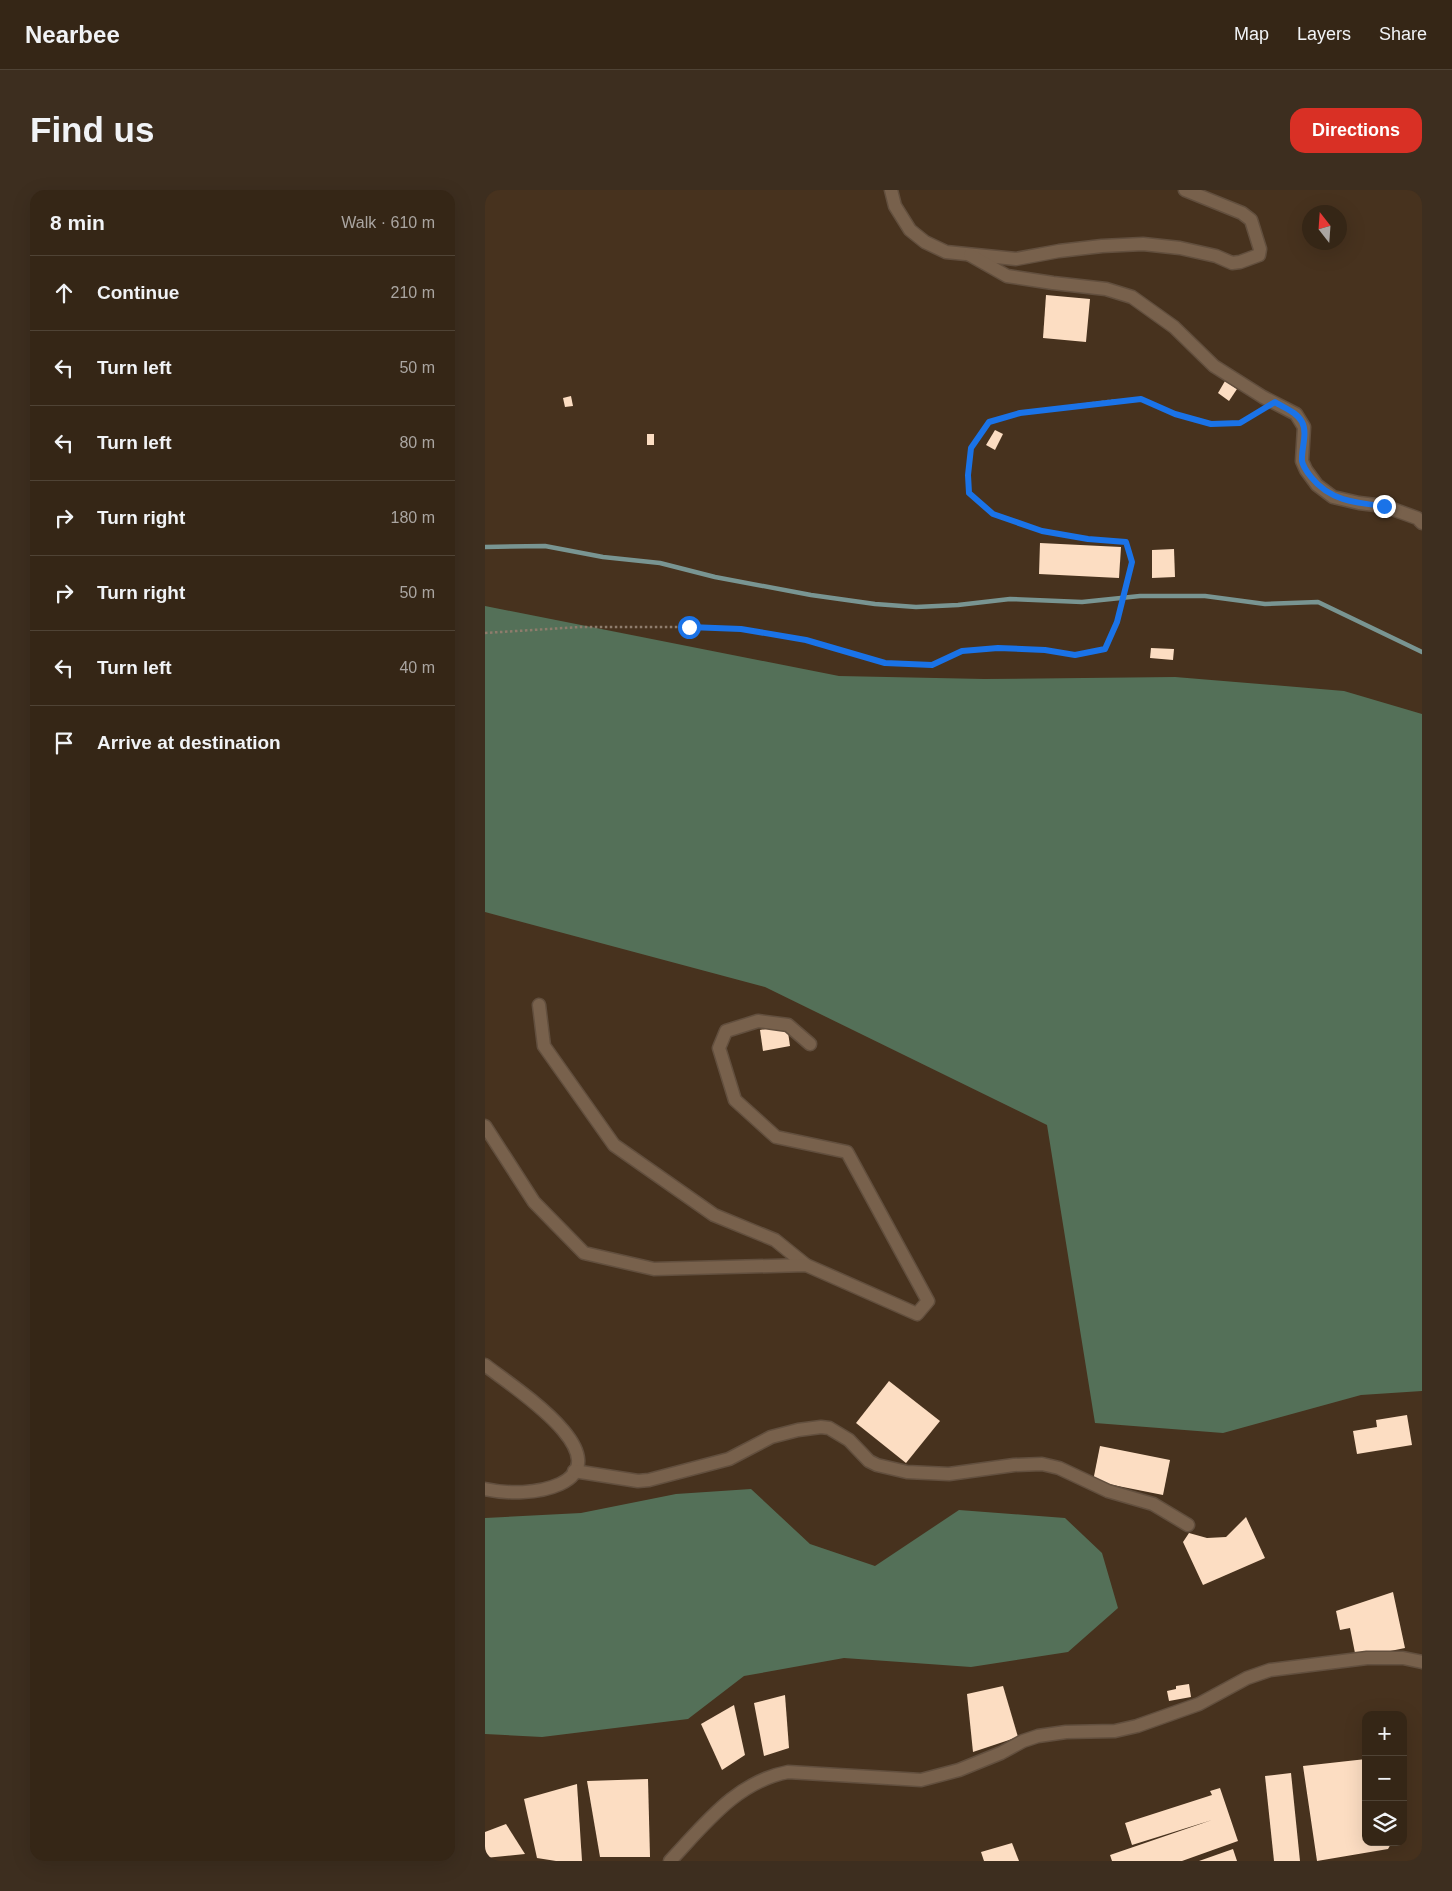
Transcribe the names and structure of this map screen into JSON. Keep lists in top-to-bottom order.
{
  "north": "top",
  "page": {
    "header": "Nearbee",
    "nav": ["Map", "Layers", "Share"],
    "buttons": "Directions",
    "title": "Find us",
    "heading": ["8 min", "Walk · 610 m"],
    "list": [
      ["Continue", "210 m"],
      ["Turn left", "50 m"],
      ["Turn left", "80 m"],
      ["Turn right", "180 m"],
      ["Turn right", "50 m"],
      ["Turn left", "40 m"],
      "Arrive at destination"
    ],
    "map_buttons": ["+", "−"]
  }
}
